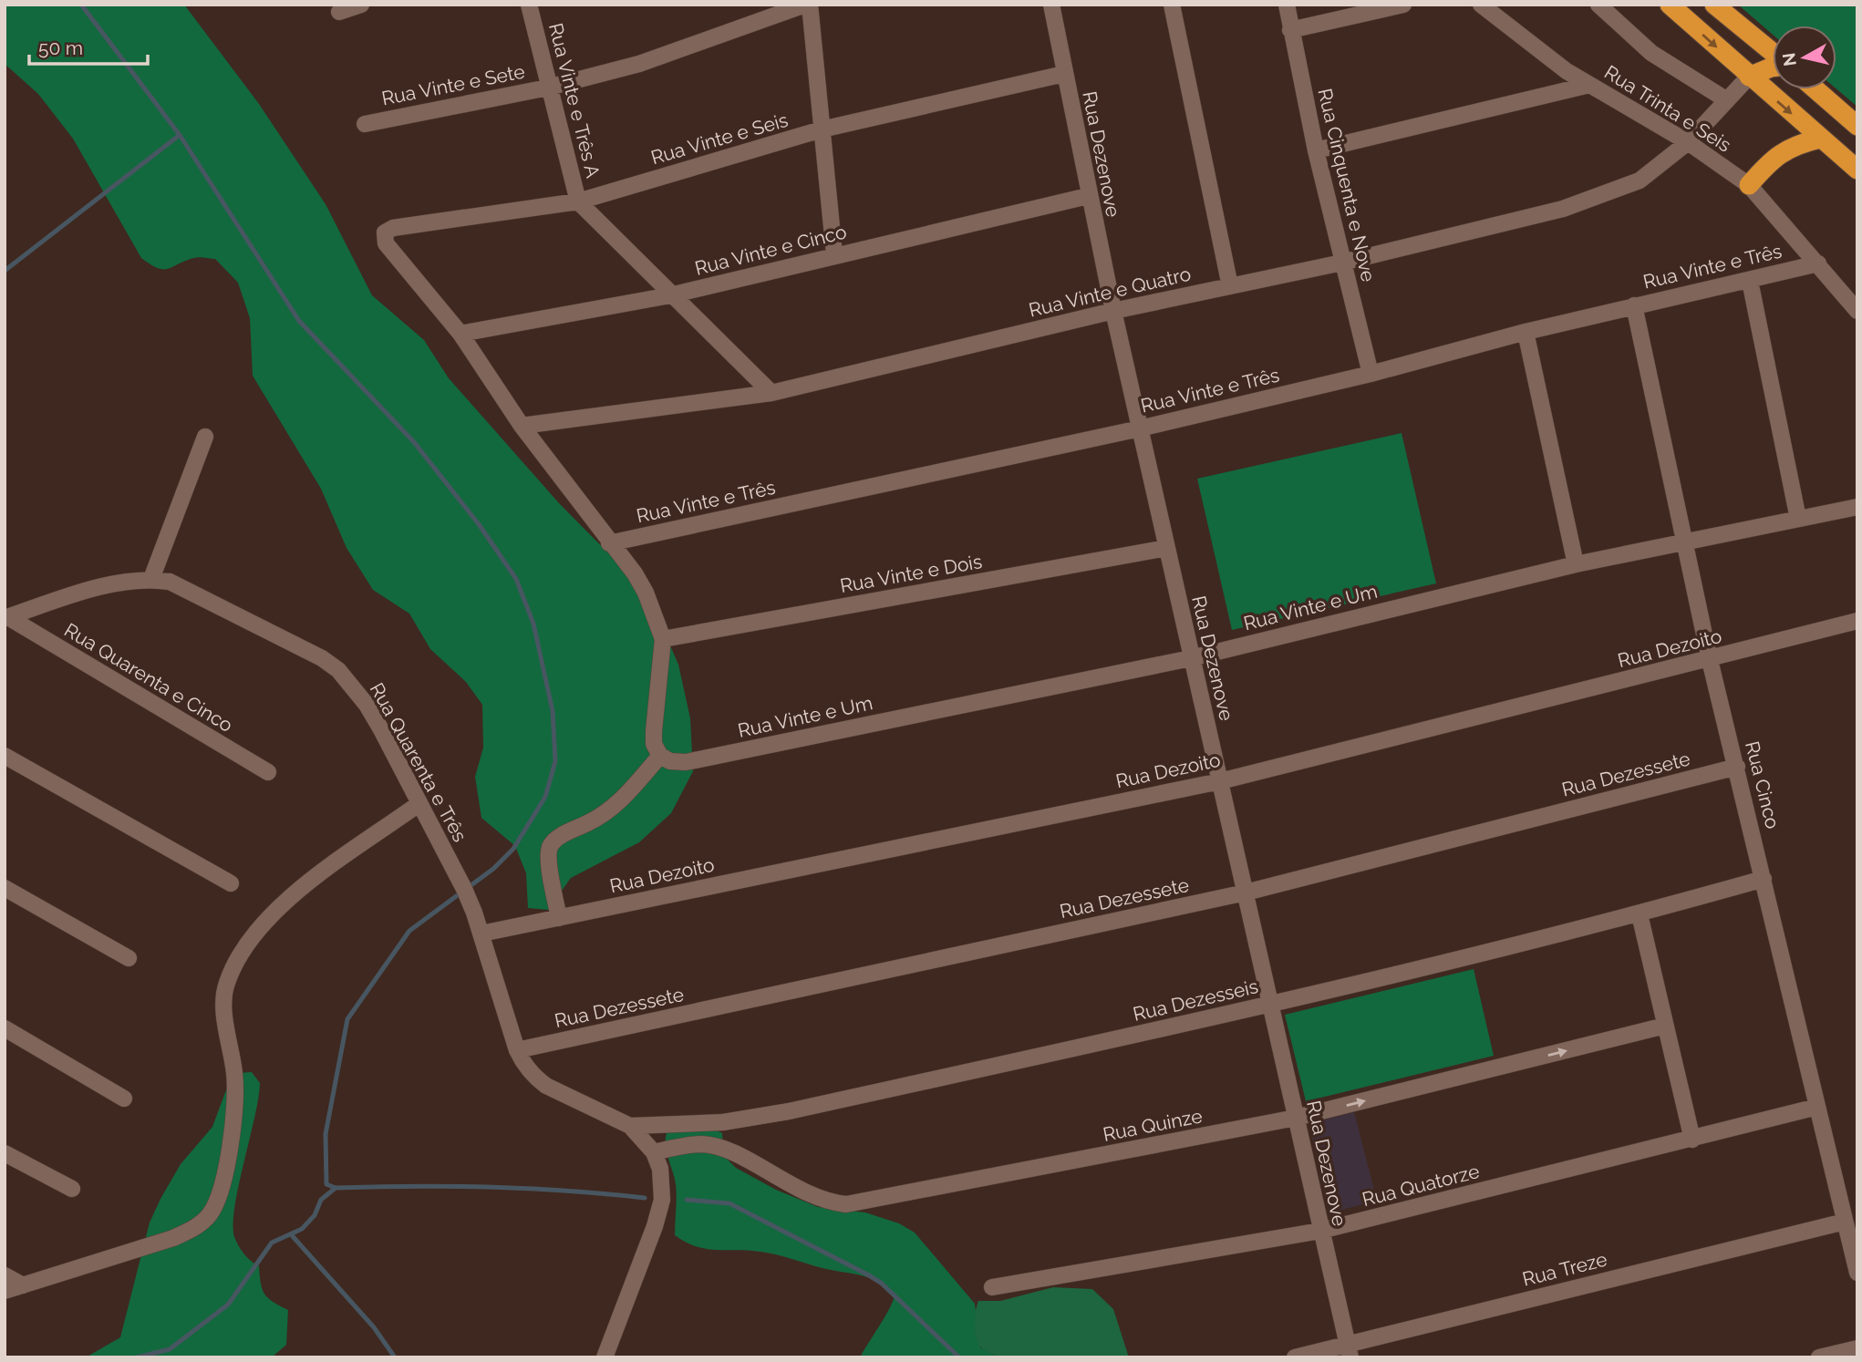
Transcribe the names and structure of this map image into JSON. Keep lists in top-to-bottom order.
{
  "streets": {
    "street": [
      "Rua Vinte e Sete",
      "Rua Vinte e Três A",
      "Rua Trinta e Seis",
      "Rua Vinte e Seis",
      "Rua Dezenove",
      "Rua Cinquenta e Nove",
      "Rua Vinte e Cinco",
      "Rua Vinte e Três",
      "Rua Vinte e Quatro",
      "Rua Vinte e Dois",
      "Rua Vinte e Um",
      "Rua Dezoito",
      "Rua Quarenta e Cinco",
      "Rua Quarenta e Três",
      "Rua Dezessete",
      "Rua Cinco",
      "Rua Dezesseis",
      "Rua Quinze",
      "Rua Quatorze",
      "Rua Treze"
    ]
  },
  "crossings": [
    ["Rua Vinte e Sete", "Rua Vinte e Três A"],
    ["Rua Vinte e Três A", "Rua Vinte e Seis"],
    ["Rua Vinte e Três A", "Rua Vinte e Cinco"],
    ["Rua Vinte e Três A", "Rua Vinte e Quatro"],
    ["Rua Trinta e Seis", "Rua Vinte e Três"],
    ["Rua Trinta e Seis", "Rua Vinte e Quatro"],
    ["Rua Vinte e Seis", "Rua Dezenove"],
    ["Rua Vinte e Seis", "Rua Vinte e Cinco"],
    ["Rua Dezenove", "Rua Vinte e Cinco"],
    ["Rua Dezenove", "Rua Vinte e Três"],
    ["Rua Dezenove", "Rua Vinte e Quatro"],
    ["Rua Dezenove", "Rua Vinte e Dois"],
    ["Rua Dezenove", "Rua Vinte e Um"],
    ["Rua Dezenove", "Rua Dezoito"],
    ["Rua Dezenove", "Rua Dezessete"],
    ["Rua Dezenove", "Rua Dezesseis"],
    ["Rua Dezenove", "Rua Quinze"],
    ["Rua Dezenove", "Rua Quatorze"],
    ["Rua Dezenove", "Rua Treze"],
    ["Rua Cinquenta e Nove", "Rua Vinte e Três"],
    ["Rua Cinquenta e Nove", "Rua Vinte e Quatro"],
    ["Rua Vinte e Três", "Rua Cinco"],
    ["Rua Vinte e Um", "Rua Cinco"],
    ["Rua Dezoito", "Rua Quarenta e Três"],
    ["Rua Dezoito", "Rua Cinco"],
    ["Rua Quarenta e Cinco", "Rua Quarenta e Três"],
    ["Rua Quarenta e Três", "Rua Dezessete"],
    ["Rua Quarenta e Três", "Rua Dezesseis"],
    ["Rua Dezessete", "Rua Cinco"],
    ["Rua Cinco", "Rua Dezesseis"],
    ["Rua Cinco", "Rua Quatorze"],
    ["Rua Cinco", "Rua Treze"]
  ],
  "one_way": ["Rua Quinze"],
  "scale_bar": "50 m",
  "north": "left"
}
